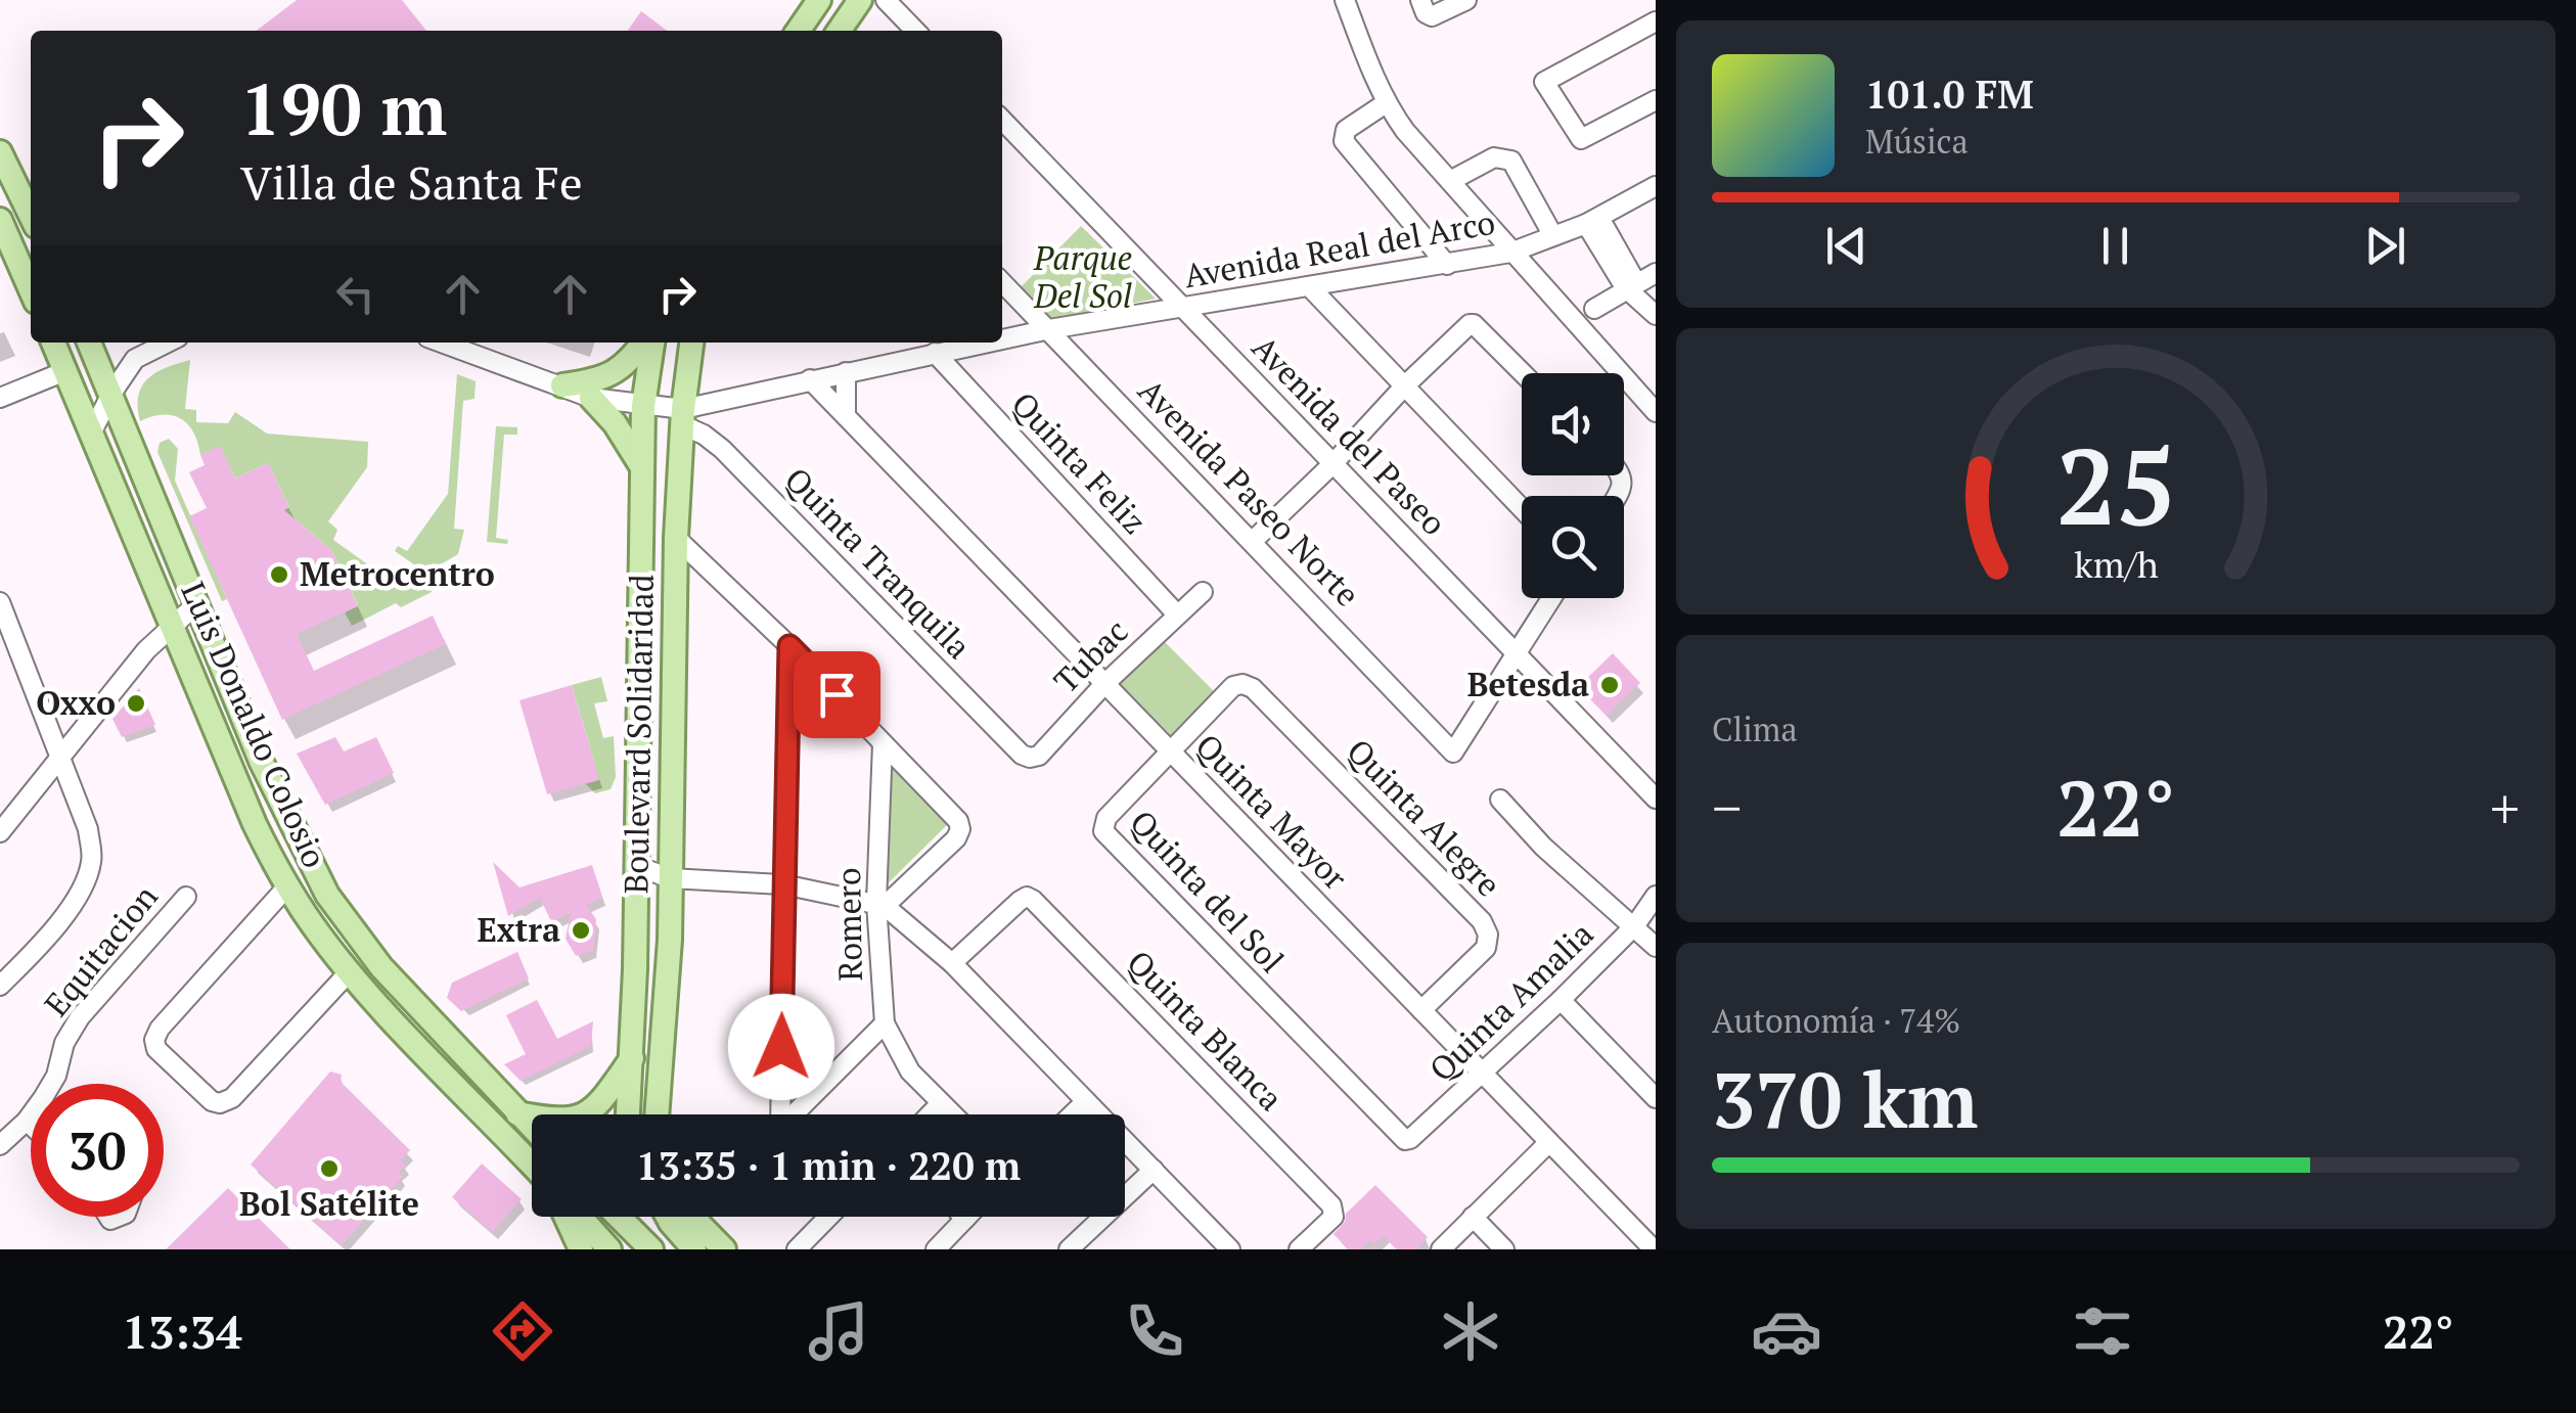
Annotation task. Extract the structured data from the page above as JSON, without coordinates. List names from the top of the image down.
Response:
{
  "streets": {
    "main road": ["Luis Donaldo Colosio", "Boulevard Solidaridad"],
    "street": [
      "Avenida Real del Arco",
      "Avenida del Paseo",
      "Quinta Feliz",
      "Avenida Paseo Norte",
      "Quinta Tranquila",
      "Tubac",
      "Quinta Mayor",
      "Quinta Alegre",
      "Quinta del Sol",
      "Romero",
      "Equitacion",
      "Quinta Amalia",
      "Quinta Blanca"
    ]
  },
  "crossings": [
    ["Avenida Real del Arco", "Avenida del Paseo"],
    ["Avenida Real del Arco", "Quinta Feliz"],
    ["Avenida Real del Arco", "Avenida Paseo Norte"],
    ["Avenida Real del Arco", "Quinta Tranquila"],
    ["Avenida Real del Arco", "Boulevard Solidaridad"],
    ["Avenida Real del Arco", "Quinta Mayor"],
    ["Avenida del Paseo", "Avenida Paseo Norte"],
    ["Quinta Feliz", "Tubac"],
    ["Quinta Tranquila", "Tubac"],
    ["Quinta Tranquila", "Boulevard Solidaridad"],
    ["Tubac", "Quinta Mayor"],
    ["Quinta Mayor", "Quinta Alegre"],
    ["Quinta Mayor", "Quinta del Sol"],
    ["Quinta Mayor", "Quinta Amalia"],
    ["Quinta Alegre", "Quinta del Sol"],
    ["Quinta del Sol", "Quinta Amalia"]
  ],
  "parks": ["Parque Del Sol"],
  "places": [
    "Metrocentro",
    "Betesda",
    "Oxxo",
    "Extra",
    "Bol Satélite"
  ],
  "page": {
    "turn": ["190 m", "Villa de Santa Fe"],
    "song": ["101.0 FM", "Música"],
    "tile": [
      "Clima",
      ["Autonomía · 74%", "370 km"]
    ],
    "heat": ["−", "22°", "+"],
    "limit": "30",
    "trip": "13:35 · 1 min · 220 m",
    "tabs": ["13:34", "22°"],
    "gauge": ["25", "km/h"]
  }
}
